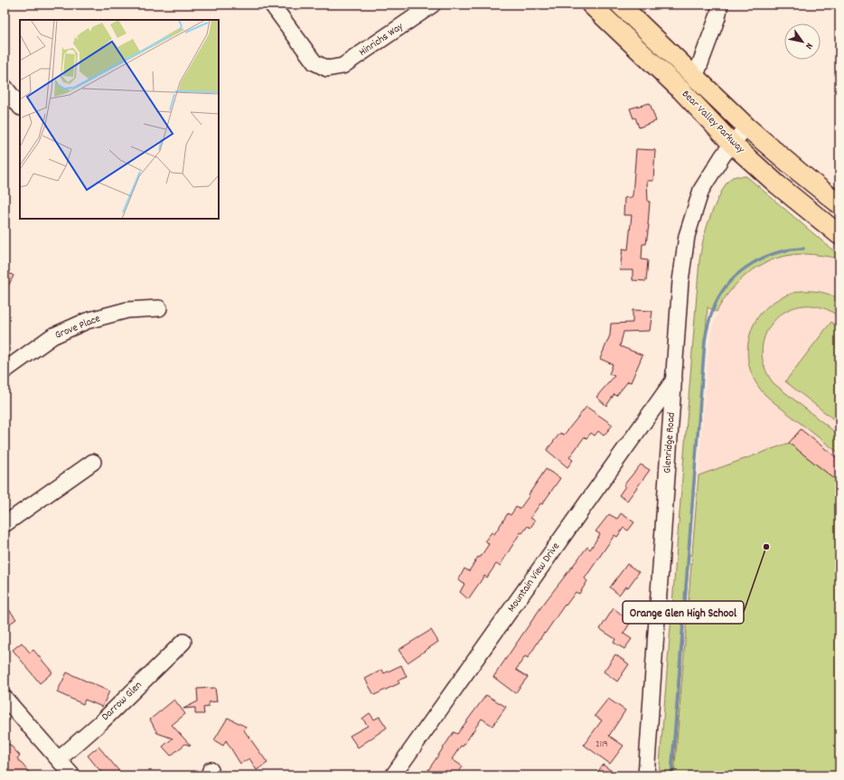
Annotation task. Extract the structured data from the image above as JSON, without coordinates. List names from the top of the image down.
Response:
{
  "streets": {
    "main road": ["Bear Valley Parkway"],
    "street": [
      "Hinrichs Way",
      "Grove Place",
      "Glenridge Road",
      "Mountain View Drive",
      "Darrow Glen"
    ]
  },
  "crossings": [
    ["Bear Valley Parkway", "Glenridge Road"],
    ["Glenridge Road", "Mountain View Drive"]
  ],
  "places": ["Orange Glen High School"],
  "house_numbers": ["2119"],
  "north": "bottom right"
}
